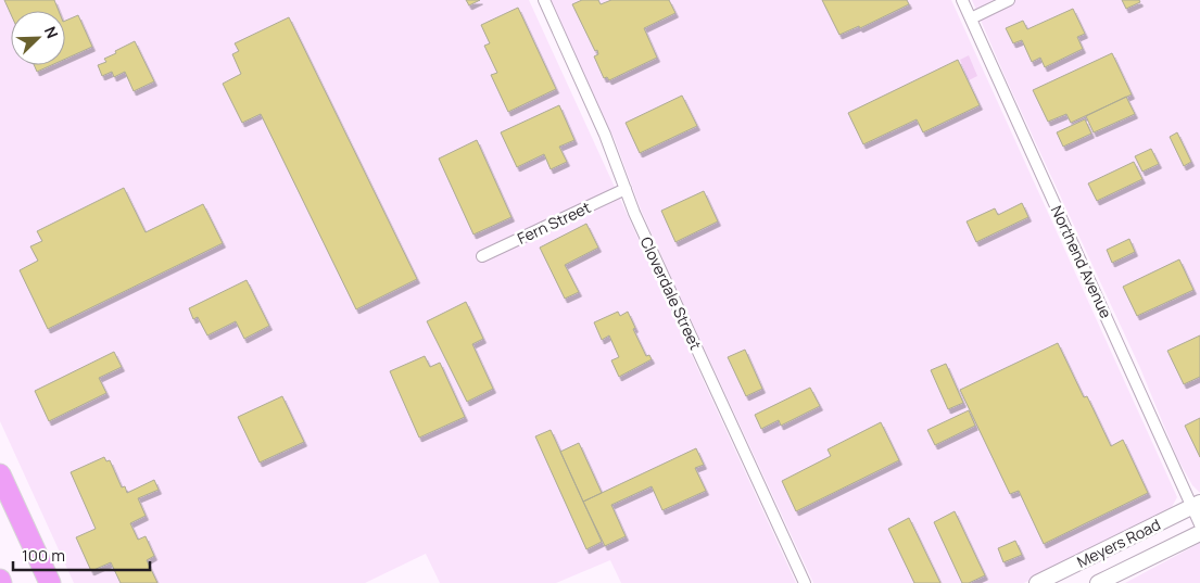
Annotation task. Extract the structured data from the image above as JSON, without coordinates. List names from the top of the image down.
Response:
{
  "streets": {
    "street": [
      "Fern Street",
      "Northend Avenue",
      "Cloverdale Street",
      "Meyers Road"
    ]
  },
  "crossings": [
    ["Fern Street", "Cloverdale Street"],
    ["Northend Avenue", "Meyers Road"]
  ],
  "scale_bar": "100 m",
  "north": "top right"
}
